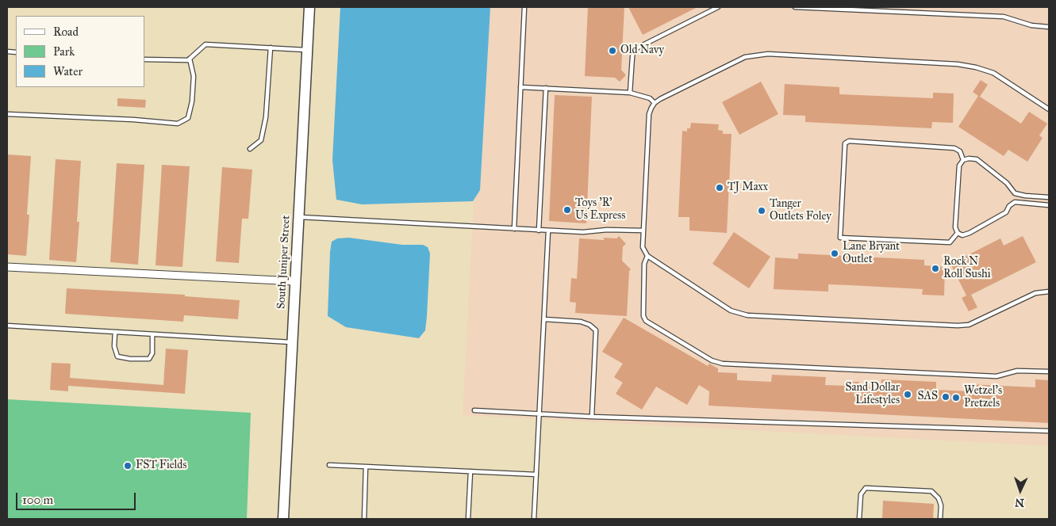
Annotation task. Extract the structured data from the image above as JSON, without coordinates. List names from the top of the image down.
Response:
{
  "streets": {
    "street": ["South Juniper Street"]
  },
  "places": [
    "Old Navy",
    "TJ Maxx",
    "Toys 'R' Us Express",
    "Tanger Outlets Foley",
    "Lane Bryant Outlet",
    "Rock N Roll Sushi",
    "Sand Dollar Lifestyles",
    "SAS",
    "Wetzel's Pretzels",
    "FST Fields"
  ],
  "legend": ["Road", "Park", "Water"],
  "scale_bar": "100 m",
  "north": "bottom"
}
